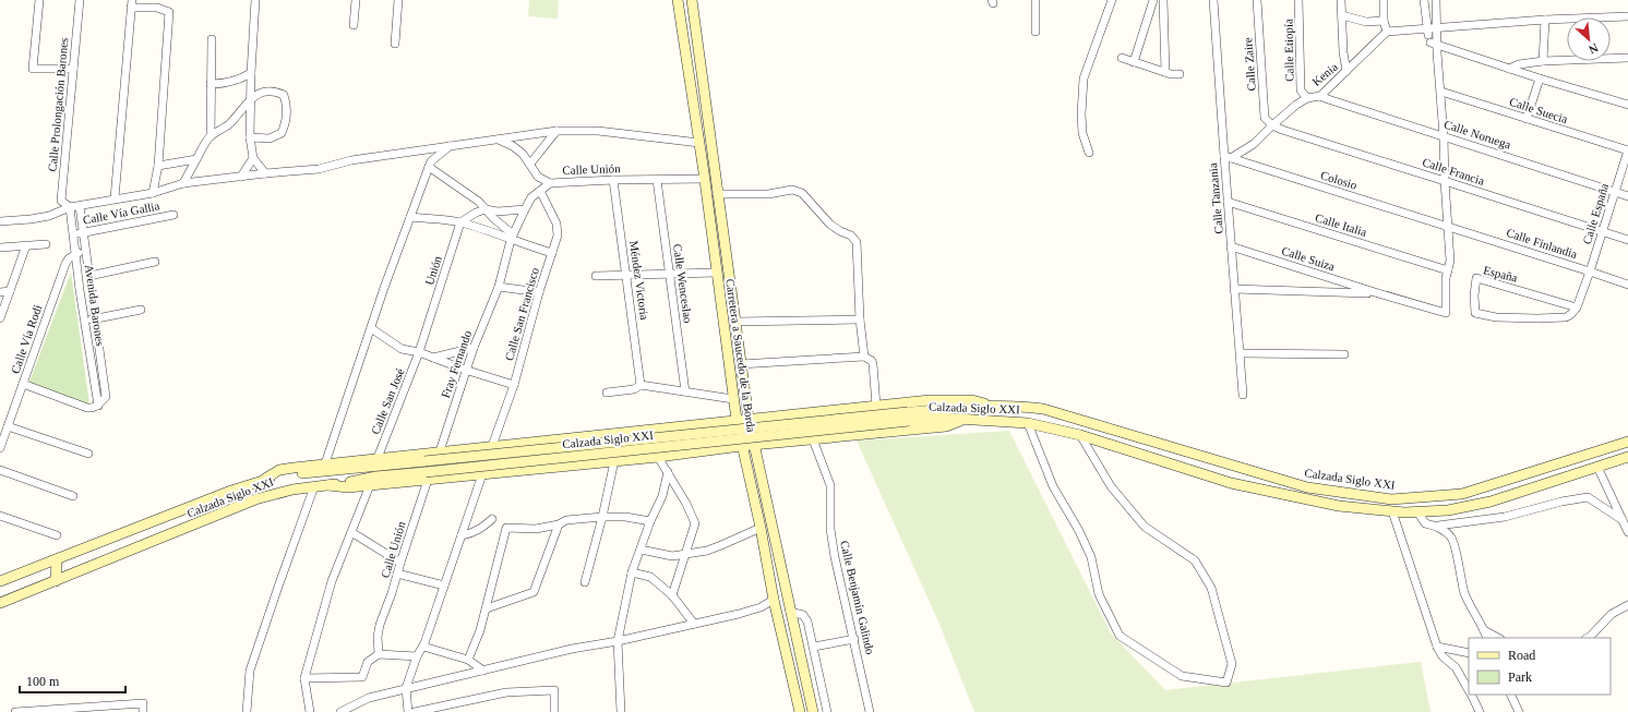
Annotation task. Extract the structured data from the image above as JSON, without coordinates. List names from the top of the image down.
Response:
{
  "streets": {
    "main road": ["Carretera a Saucedo de la Borda", "Calzada Siglo XXI"],
    "street": [
      "Calle Etiopía",
      "Calle Zaire",
      "Kenia",
      "Calle Prolongación Barones",
      "Calle Suecia",
      "Calle Noruega",
      "Calle Unión",
      "Calle Francia",
      "Colosio",
      "Calle Tanzania",
      "Calle Vía Gallia",
      "Calle España",
      "Calle Italia",
      "Calle Finlandia",
      "Calle Suiza",
      "Unión",
      "España",
      "Méndez Victoria",
      "Calle Wenceslao",
      "Avenida Barones",
      "Calle San Francisco",
      "Calle Vía Rodi",
      "Fray Fernando",
      "Calle San José",
      "Calle Benjamín Galindo"
    ]
  },
  "crossings": [
    ["Calle Etiopía", "Kenia"],
    ["Calle Zaire", "Kenia"],
    ["Calle Zaire", "Calle Francia"],
    ["Kenia", "Calle Noruega"],
    ["Kenia", "Calle Francia"],
    ["Kenia", "Colosio"],
    ["Kenia", "Calle Tanzania"],
    ["Calle Prolongación Barones", "Avenida Barones"],
    ["Calle Suecia", "Calle España"],
    ["Calle Noruega", "Calle España"],
    ["Calle Unión", "Méndez Victoria"],
    ["Calle Unión", "Calle Wenceslao"],
    ["Calle Unión", "Carretera a Saucedo de la Borda"],
    ["Calle Unión", "Fray Fernando"],
    ["Calle Unión", "Calzada Siglo XXI"],
    ["Calle Francia", "Calle España"],
    ["Colosio", "Calle Tanzania"],
    ["Colosio", "Calle Finlandia"],
    ["Calle Tanzania", "Calle Italia"],
    ["Calle Tanzania", "Calle Suiza"],
    ["Calle Vía Gallia", "Avenida Barones"],
    ["Calle España", "Calle Finlandia"],
    ["Calle España", "España"],
    ["Calle Italia", "Calle Suiza"],
    ["Unión", "Calle San José"],
    ["Avenida Barones", "Calle Vía Rodi"],
    ["Calle San Francisco", "Fray Fernando"],
    ["Calle San Francisco", "Calzada Siglo XXI"],
    ["Carretera a Saucedo de la Borda", "Calzada Siglo XXI"],
    ["Fray Fernando", "Calzada Siglo XXI"],
    ["Calle San José", "Calzada Siglo XXI"]
  ],
  "legend": ["Road", "Park"],
  "scale_bar": "100 m",
  "north": "bottom right"
}
